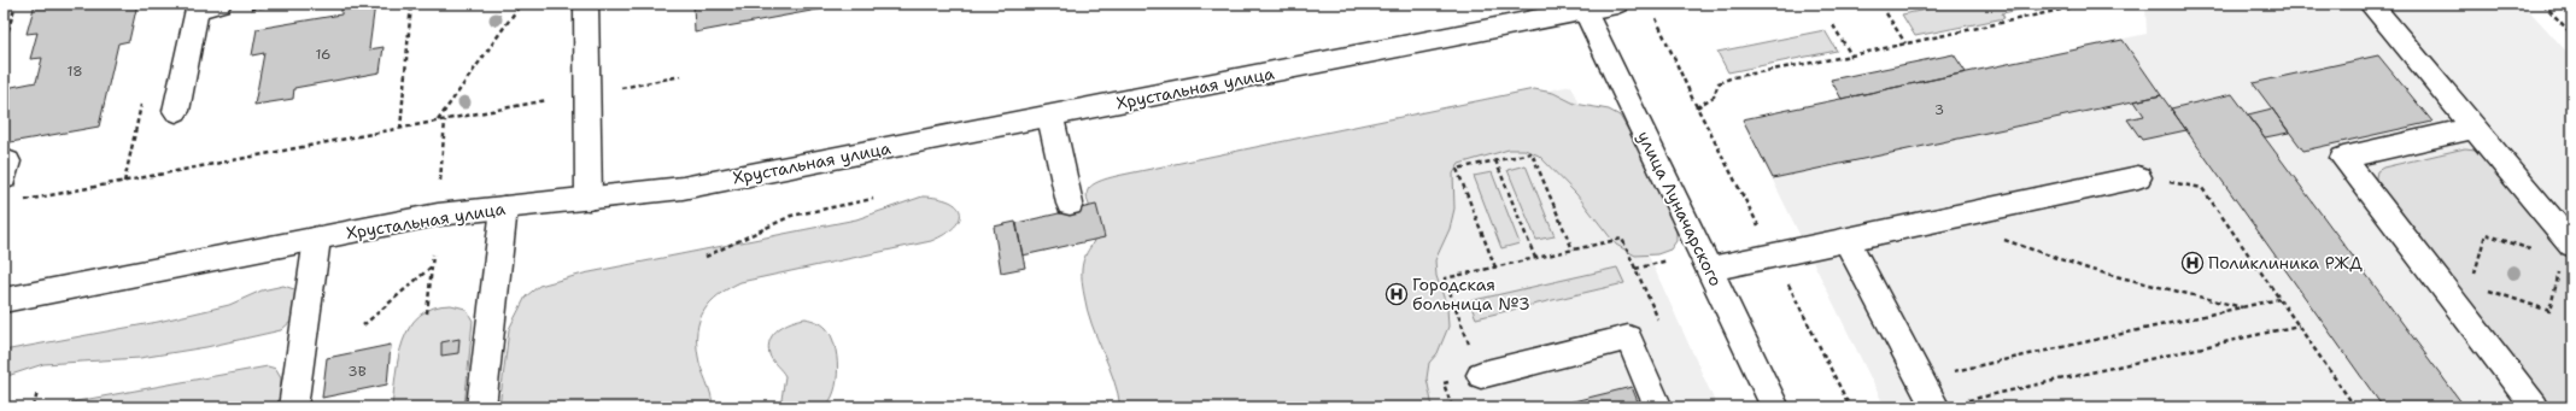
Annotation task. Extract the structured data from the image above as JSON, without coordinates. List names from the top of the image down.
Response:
{
  "streets": {
    "main road": ["Хрустальная улица", "улица Луначарского"]
  },
  "crossings": [
    ["Хрустальная улица", "улица Луначарского"]
  ],
  "places": {
    "hospital": ["Поликлиника РЖД", "Городская больница №3"]
  },
  "house_numbers": [
    "16",
    "18",
    "3",
    "3В"
  ]
}
